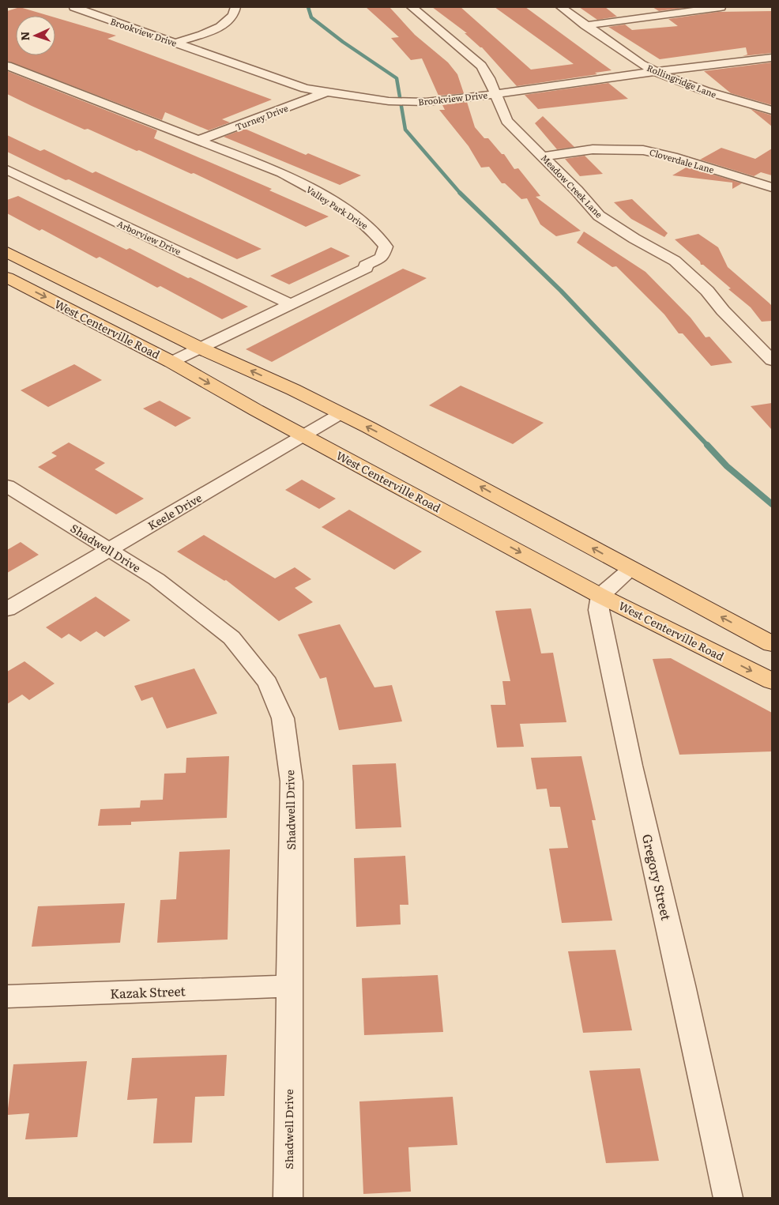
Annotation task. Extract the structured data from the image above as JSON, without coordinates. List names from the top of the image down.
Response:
{
  "streets": {
    "main road": ["West Centerville Road"],
    "street": [
      "Brookview Drive",
      "Rollingridge Lane",
      "Turney Drive",
      "Cloverdale Lane",
      "Meadow Creek Lane",
      "Valley Park Drive",
      "Arborview Drive",
      "Keele Drive",
      "Shadwell Drive",
      "Gregory Street",
      "Kazak Street"
    ]
  },
  "crossings": [
    ["Brookview Drive", "Rollingridge Lane"],
    ["Brookview Drive", "Turney Drive"],
    ["Brookview Drive", "Meadow Creek Lane"],
    ["Turney Drive", "Valley Park Drive"],
    ["Cloverdale Lane", "Meadow Creek Lane"],
    ["Valley Park Drive", "Arborview Drive"],
    ["Valley Park Drive", "West Centerville Road"],
    ["West Centerville Road", "Keele Drive"],
    ["West Centerville Road", "Gregory Street"],
    ["Keele Drive", "Shadwell Drive"],
    ["Shadwell Drive", "Kazak Street"]
  ],
  "north": "left"
}
